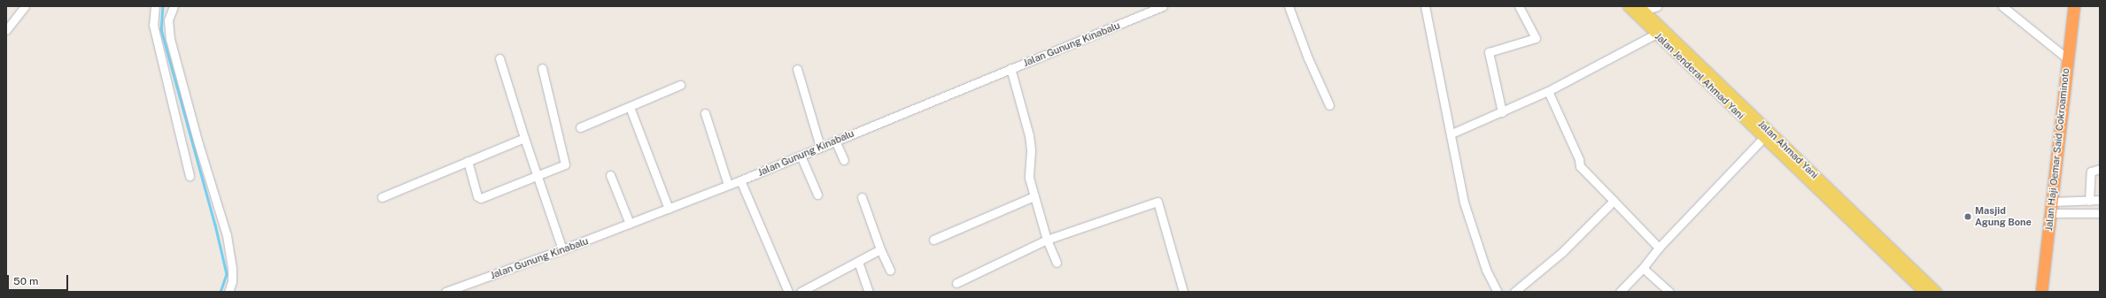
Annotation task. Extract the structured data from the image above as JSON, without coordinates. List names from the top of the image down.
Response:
{
  "streets": {
    "highway": ["Jalan Haji Oemar Said Cokroaminoto"],
    "main road": ["Jalan Jenderal Ahmad Yani", "Jalan Ahmad Yani"],
    "street": ["Jalan Gunung Kinabalu"]
  },
  "crossings": [
    ["Jalan Jenderal Ahmad Yani", "Jalan Ahmad Yani"]
  ],
  "places": ["Masjid Agung Bone"],
  "scale_bar": "50 m"
}
